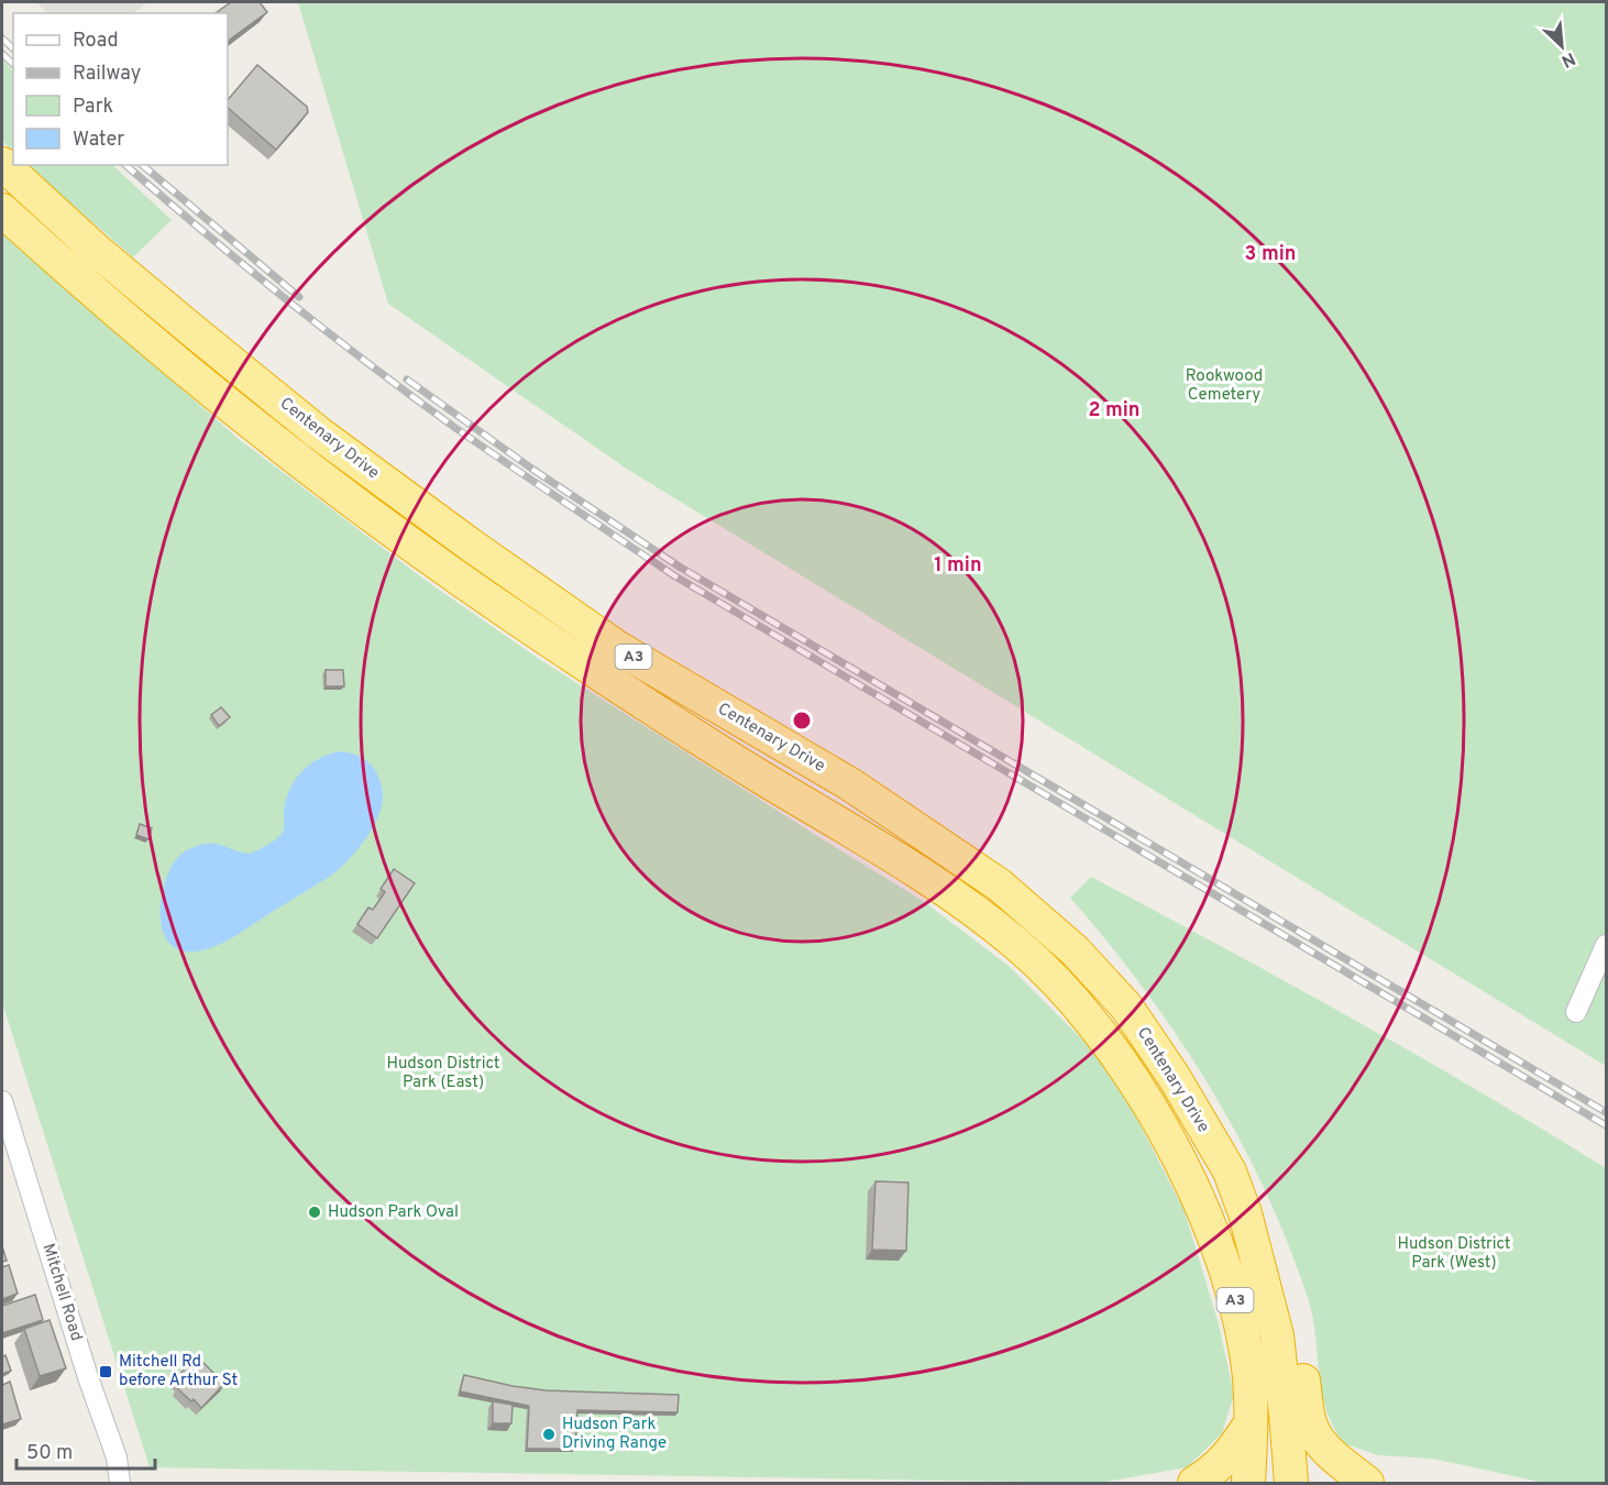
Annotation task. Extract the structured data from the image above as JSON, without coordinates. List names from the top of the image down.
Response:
{
  "streets": {
    "highway": ["Centenary Drive", "A3"],
    "street": ["Mitchell Road"]
  },
  "parks": ["Rookwood Cemetery", "Hudson District Park (East)", "Hudson District Park (West)"],
  "places": {
    "other": ["Hudson Park Oval", "Hudson Park Driving Range"],
    "transit": ["Mitchell Rd before Arthur St"]
  },
  "legend": [
    "Road",
    "Railway",
    "Park",
    "Water"
  ],
  "scale_bar": "50 m",
  "north": "bottom right",
  "rings": ["3 min", "2 min", "1 min"]
}
